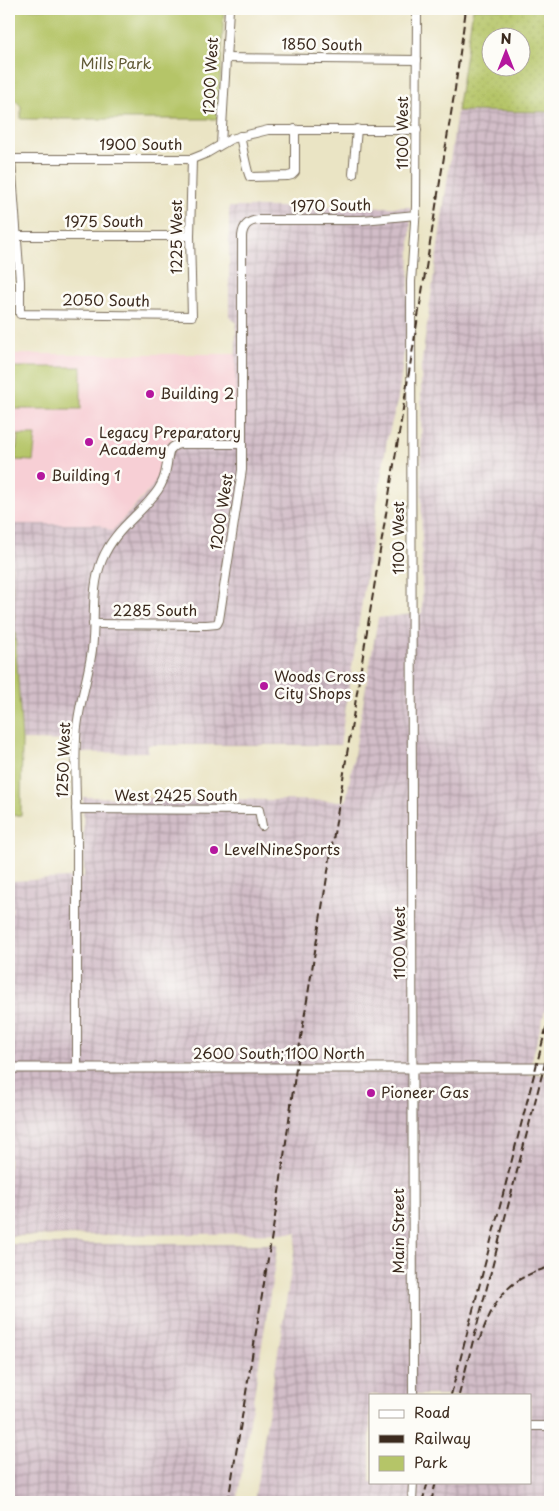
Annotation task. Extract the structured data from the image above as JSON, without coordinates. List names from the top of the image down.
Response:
{
  "streets": {
    "main road": ["2600 South;1100 North"],
    "street": [
      "1850 South",
      "1200 West",
      "1100 West",
      "1900 South",
      "1970 South",
      "1975 South",
      "1225 West",
      "2050 South",
      "2285 South",
      "1250 West",
      "West 2425 South",
      "Main Street"
    ]
  },
  "crossings": [
    ["1850 South", "1200 West"],
    ["1850 South", "1100 West"],
    ["1200 West", "1900 South"],
    ["1200 West", "1970 South"],
    ["1200 West", "2285 South"],
    ["1200 West", "1250 West"],
    ["1100 West", "1900 South"],
    ["1100 West", "1970 South"],
    ["1100 West", "2600 South;1100 North"],
    ["1100 West", "Main Street"],
    ["1900 South", "1225 West"],
    ["1975 South", "1225 West"],
    ["1975 South", "2050 South"],
    ["1225 West", "2050 South"],
    ["2285 South", "1250 West"],
    ["1250 West", "West 2425 South"],
    ["1250 West", "2600 South;1100 North"],
    ["2600 South;1100 North", "Main Street"]
  ],
  "parks": ["Mills Park"],
  "places": [
    "Building 2",
    "Legacy Preparatory Academy",
    "Building 1",
    "Woods Cross City Shops",
    "LevelNineSports",
    "Pioneer Gas"
  ],
  "legend": ["Road", "Railway", "Park"],
  "north": "top"
}
